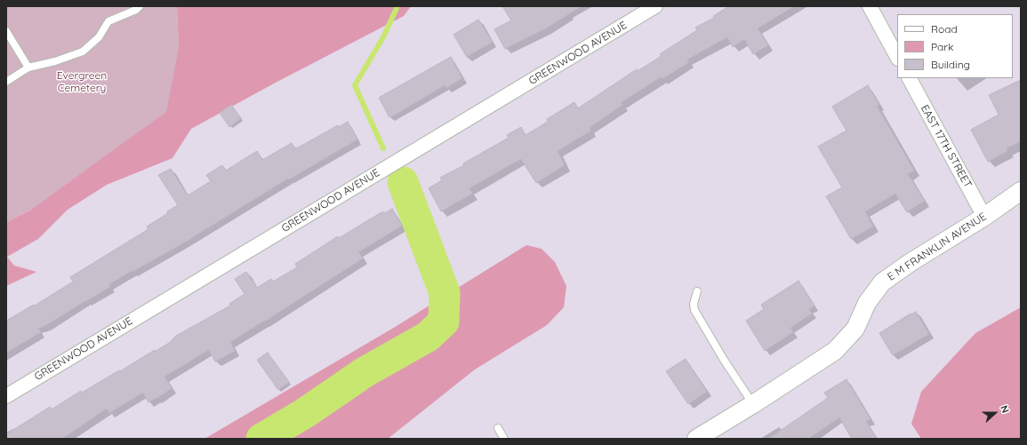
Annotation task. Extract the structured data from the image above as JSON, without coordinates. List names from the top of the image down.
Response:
{
  "streets": {
    "street": ["GREENWOOD AVENUE", "EAST 17TH STREET", "E M FRANKLIN AVENUE"]
  },
  "crossings": [
    ["EAST 17TH STREET", "E M FRANKLIN AVENUE"]
  ],
  "parks": ["Evergreen Cemetery"],
  "legend": ["Road", "Park", "Building"],
  "north": "right"
}
